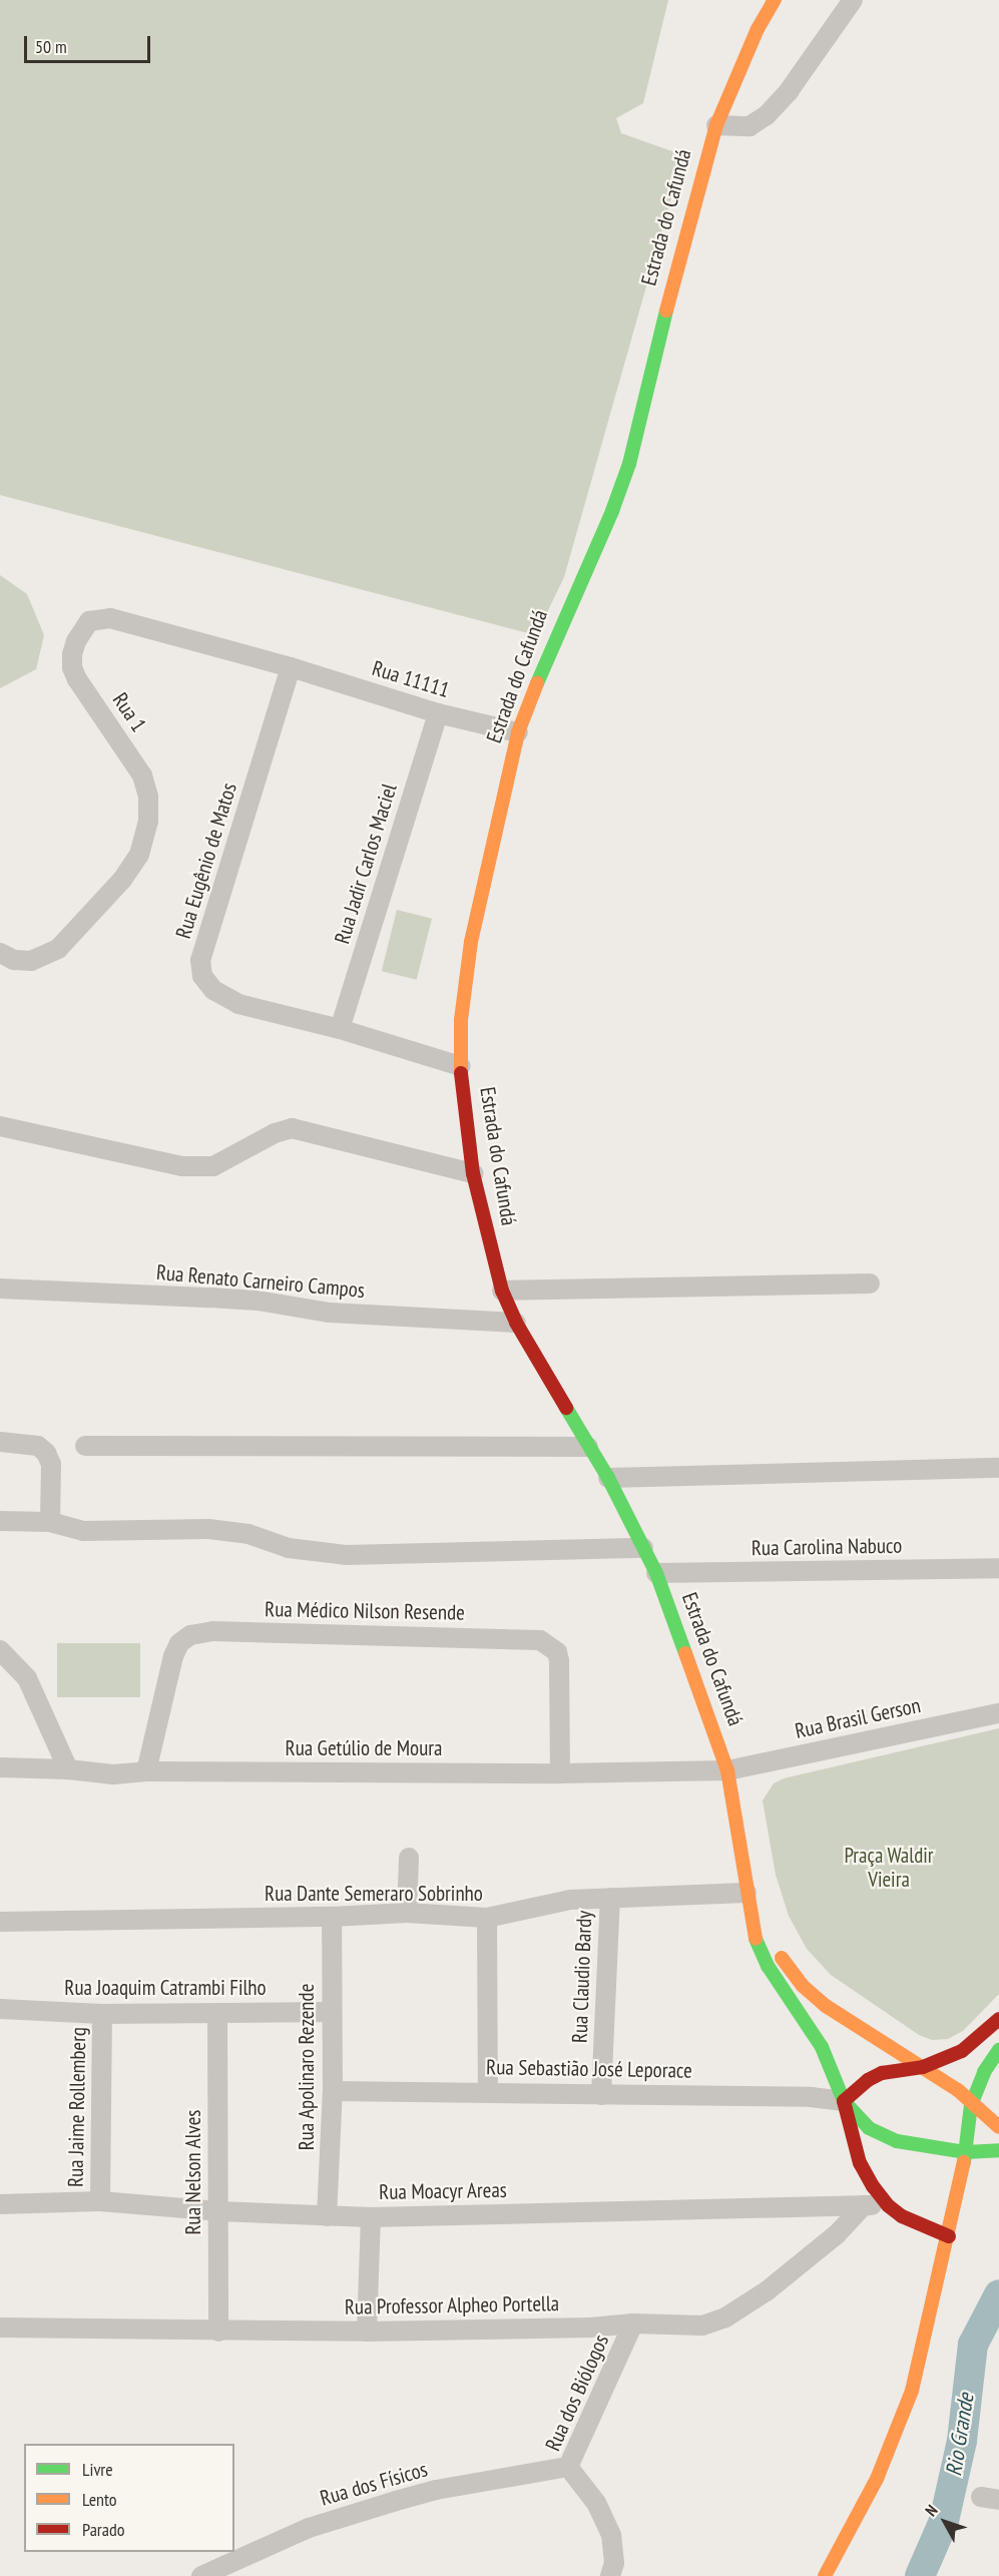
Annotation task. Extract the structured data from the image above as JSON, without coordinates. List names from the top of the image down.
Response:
{
  "streets": {
    "street": [
      "Estrada do Cafundá",
      "Rua 11111",
      "Rua 1",
      "Rua Eugênio de Matos",
      "Rua Jadir Carlos Maciel",
      "Rua Renato Carneiro Campos",
      "Rua Carolina Nabuco",
      "Rua Médico Nilson Resende",
      "Rua Brasil Gerson",
      "Rua Getúlio de Moura",
      "Rua Dante Semeraro Sobrinho",
      "Rua Claudio Bardy",
      "Rua Joaquim Catrambi Filho",
      "Rua Apolinaro Rezende",
      "Rua Sebastião José Leporace",
      "Rua Jaime Rollemberg",
      "Rua Nelson Alves",
      "Rua Moacyr Areas",
      "Rua Professor Alpheo Portella",
      "Rua dos Biólogos",
      "Rua dos Físicos"
    ]
  },
  "crossings": [
    ["Estrada do Cafundá", "Rua 11111"],
    ["Estrada do Cafundá", "Rua Eugênio de Matos"],
    ["Estrada do Cafundá", "Rua Renato Carneiro Campos"],
    ["Estrada do Cafundá", "Rua Carolina Nabuco"],
    ["Estrada do Cafundá", "Rua Brasil Gerson"],
    ["Estrada do Cafundá", "Rua Getúlio de Moura"],
    ["Estrada do Cafundá", "Rua Dante Semeraro Sobrinho"],
    ["Estrada do Cafundá", "Rua Sebastião José Leporace"],
    ["Rua 11111", "Rua 1"],
    ["Rua 11111", "Rua Eugênio de Matos"],
    ["Rua 11111", "Rua Jadir Carlos Maciel"],
    ["Rua 1", "Rua Eugênio de Matos"],
    ["Rua Eugênio de Matos", "Rua Jadir Carlos Maciel"],
    ["Rua Médico Nilson Resende", "Rua Getúlio de Moura"],
    ["Rua Brasil Gerson", "Rua Getúlio de Moura"],
    ["Rua Dante Semeraro Sobrinho", "Rua Claudio Bardy"],
    ["Rua Dante Semeraro Sobrinho", "Rua Apolinaro Rezende"],
    ["Rua Claudio Bardy", "Rua Sebastião José Leporace"],
    ["Rua Joaquim Catrambi Filho", "Rua Apolinaro Rezende"],
    ["Rua Joaquim Catrambi Filho", "Rua Jaime Rollemberg"],
    ["Rua Joaquim Catrambi Filho", "Rua Nelson Alves"],
    ["Rua Apolinaro Rezende", "Rua Sebastião José Leporace"],
    ["Rua Apolinaro Rezende", "Rua Moacyr Areas"],
    ["Rua Jaime Rollemberg", "Rua Moacyr Areas"],
    ["Rua Nelson Alves", "Rua Moacyr Areas"],
    ["Rua Nelson Alves", "Rua Professor Alpheo Portella"],
    ["Rua Moacyr Areas", "Rua Professor Alpheo Portella"],
    ["Rua Professor Alpheo Portella", "Rua dos Biólogos"],
    ["Rua dos Biólogos", "Rua dos Físicos"]
  ],
  "water": ["Rio Grande"],
  "parks": ["Praça Waldir Vieira"],
  "legend": ["Livre", "Lento", "Parado"],
  "scale_bar": "50 m",
  "north": "top left"
}
